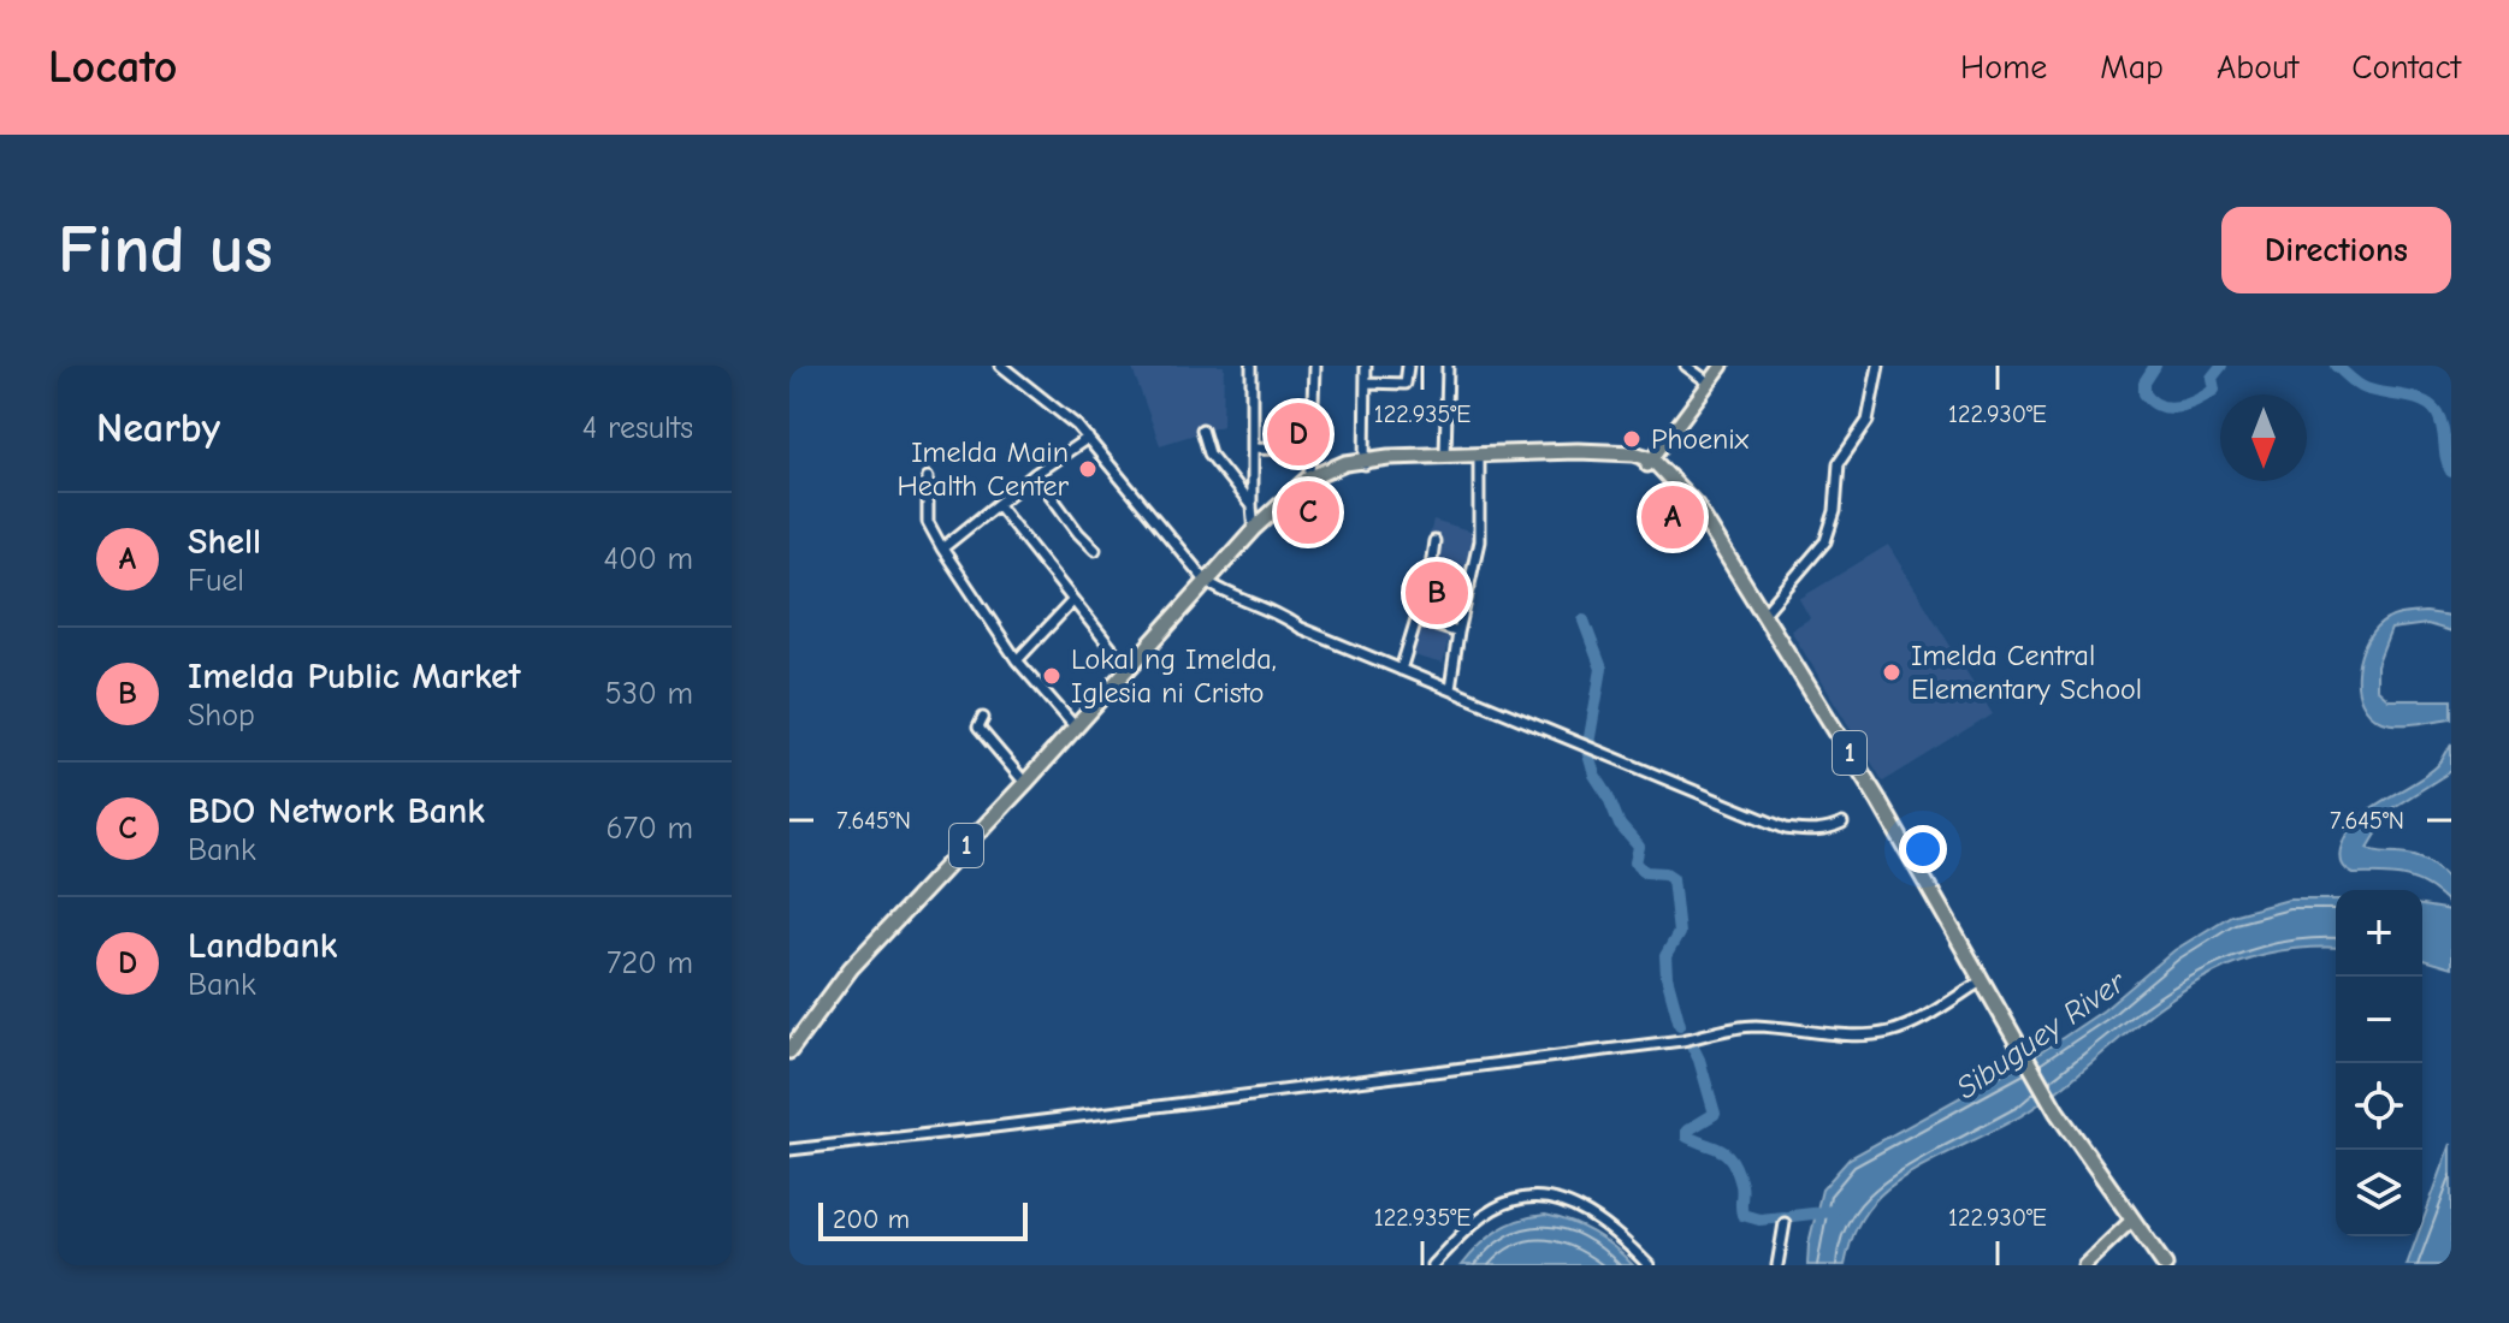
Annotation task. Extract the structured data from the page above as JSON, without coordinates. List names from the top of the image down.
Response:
{
  "streets": {
    "highway": ["1"]
  },
  "water": ["Sibuguey River"],
  "places": [
    "Phoenix",
    "Imelda Main Health Center",
    "Imelda Central Elementary School",
    "Lokal ng Imelda, Iglesia ni Cristo"
  ],
  "scale_bar": "200 m",
  "north": "bottom",
  "page": {
    "header": "Locato",
    "nav": [
      "Home",
      "Map",
      "About",
      "Contact"
    ],
    "buttons": "Directions",
    "title": "Find us",
    "heading": ["Nearby", "4 results"],
    "pins": [
      "D",
      "C",
      "A",
      "B"
    ],
    "list": [
      {
        "mark": "A",
        "name": "Shell",
        "note": "Fuel",
        "value": "400 m"
      },
      {
        "mark": "B",
        "name": "Imelda Public Market",
        "note": "Shop",
        "value": "530 m"
      },
      {
        "mark": "C",
        "name": "BDO Network Bank",
        "note": "Bank",
        "value": "670 m"
      },
      {
        "mark": "D",
        "name": "Landbank",
        "note": "Bank",
        "value": "720 m"
      }
    ],
    "map_buttons": ["+", "−"],
    "scale": "200 m"
  },
  "coordinates": ["122.935°E", "122.930°E", "7.645°N"]
}
